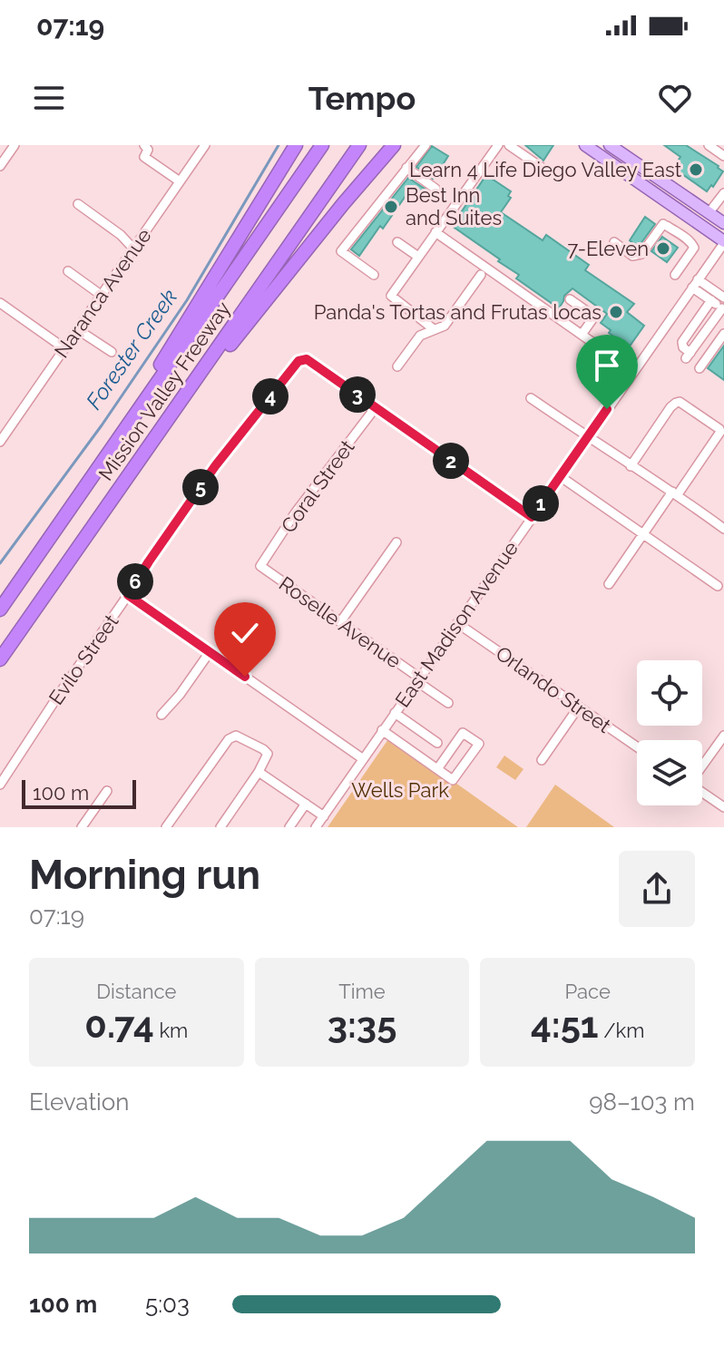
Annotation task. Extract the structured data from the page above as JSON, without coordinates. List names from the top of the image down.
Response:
{
  "streets": {
    "highway": ["Mission Valley Freeway"],
    "street": [
      "Naranca Avenue",
      "Coral Street",
      "Roselle Avenue",
      "East Madison Avenue",
      "Evilo Street",
      "Orlando Street"
    ]
  },
  "crossings": [
    ["Coral Street", "Roselle Avenue"],
    ["Coral Street", "Evilo Street"],
    ["Roselle Avenue", "East Madison Avenue"],
    ["East Madison Avenue", "Orlando Street"]
  ],
  "water": ["Forester Creek"],
  "parks": ["Wells Park"],
  "places": [
    "Learn 4 Life Diego Valley East",
    "Best Inn and Suites",
    "7-Eleven",
    "Panda's Tortas and Frutas locas"
  ],
  "scale_bar": "100 m",
  "page": {
    "status": "07:19",
    "header": "Tempo",
    "pins": [
      "3",
      "4",
      "2",
      "5",
      "1",
      "6"
    ],
    "scale": "100 m",
    "heading": ["Morning run", "07:19"],
    "stats": [
      ["Distance", "0.74 km"],
      ["Time", "3:35"],
      ["Pace", "4:51 /km"]
    ],
    "chart": ["Elevation", "98–103 m"],
    "list": [
      {
        "name": "100 m",
        "note": "5:03"
      }
    ]
  }
}
